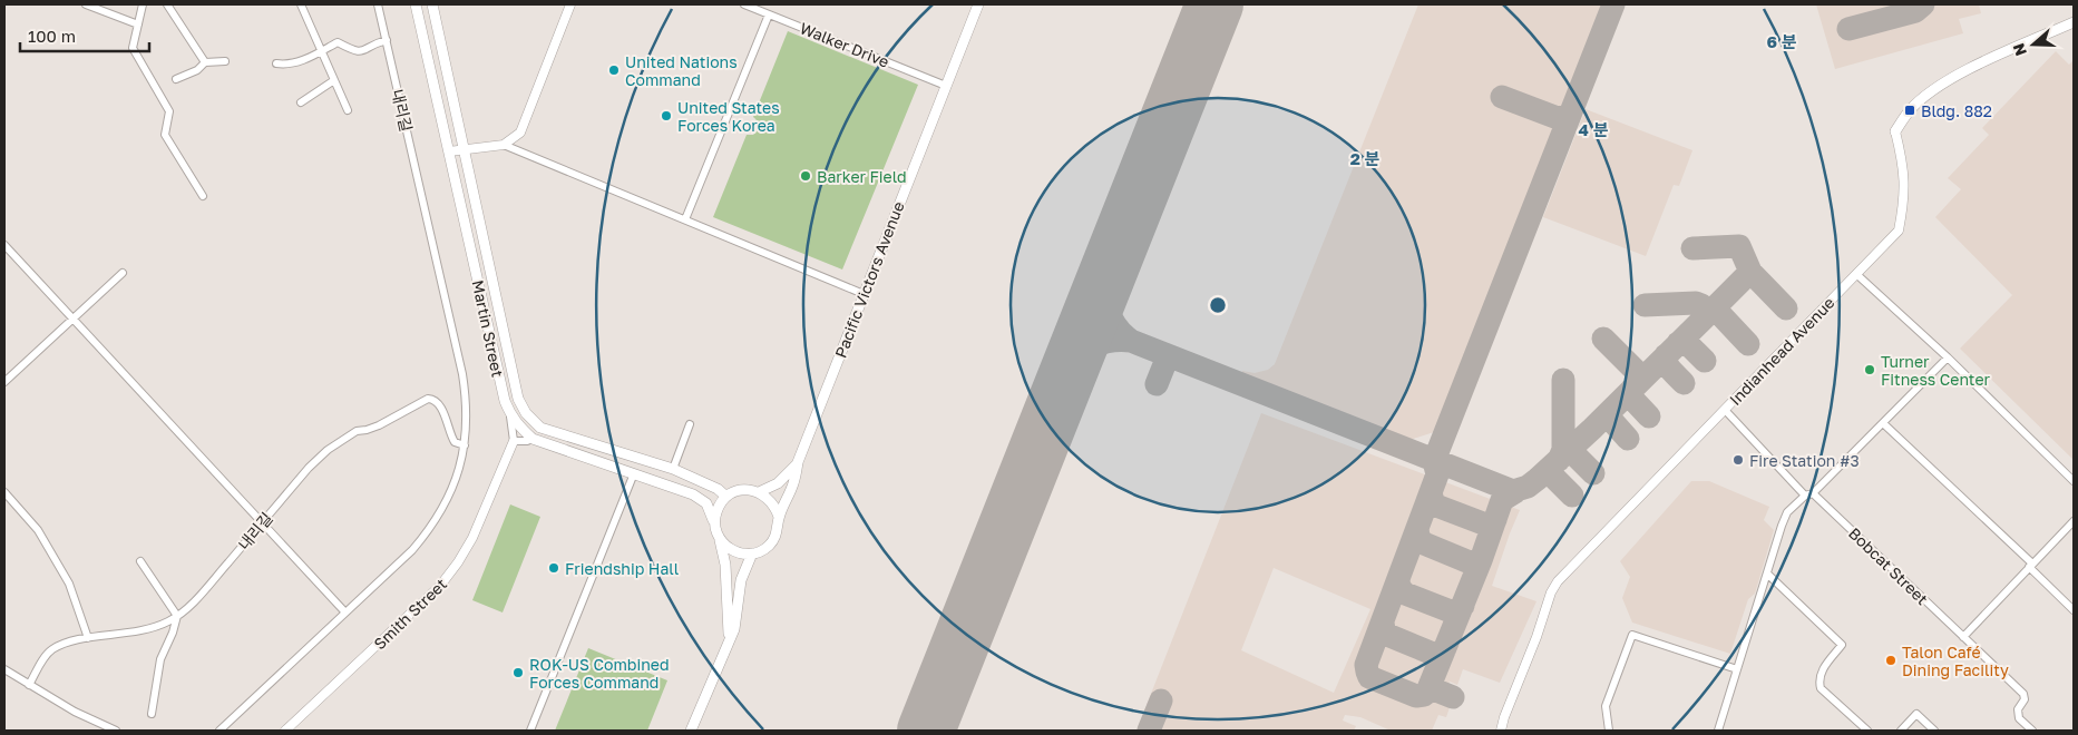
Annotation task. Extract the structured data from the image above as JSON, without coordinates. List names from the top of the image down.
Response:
{
  "streets": {
    "main road": ["Pacific Victors Avenue", "Martin Street", "Indianhead Avenue"],
    "street": [
      "Walker Drive",
      "내리길",
      "Bobcat Street",
      "Smith Street"
    ]
  },
  "crossings": [
    ["Walker Drive", "Pacific Victors Avenue"],
    ["Pacific Victors Avenue", "Martin Street"]
  ],
  "places": {
    "other": [
      "United Nations Command",
      "United States Forces Korea",
      "Barker Field",
      "Turner Fitness Center",
      "Fire Station #3",
      "Friendship Hall",
      "Talon Café Dining Facility",
      "ROK-US Combined Forces Command"
    ],
    "transit": ["Bldg. 882"]
  },
  "scale_bar": "100 m",
  "north": "left",
  "rings": ["6 분", "4 분", "2 분"]
}
